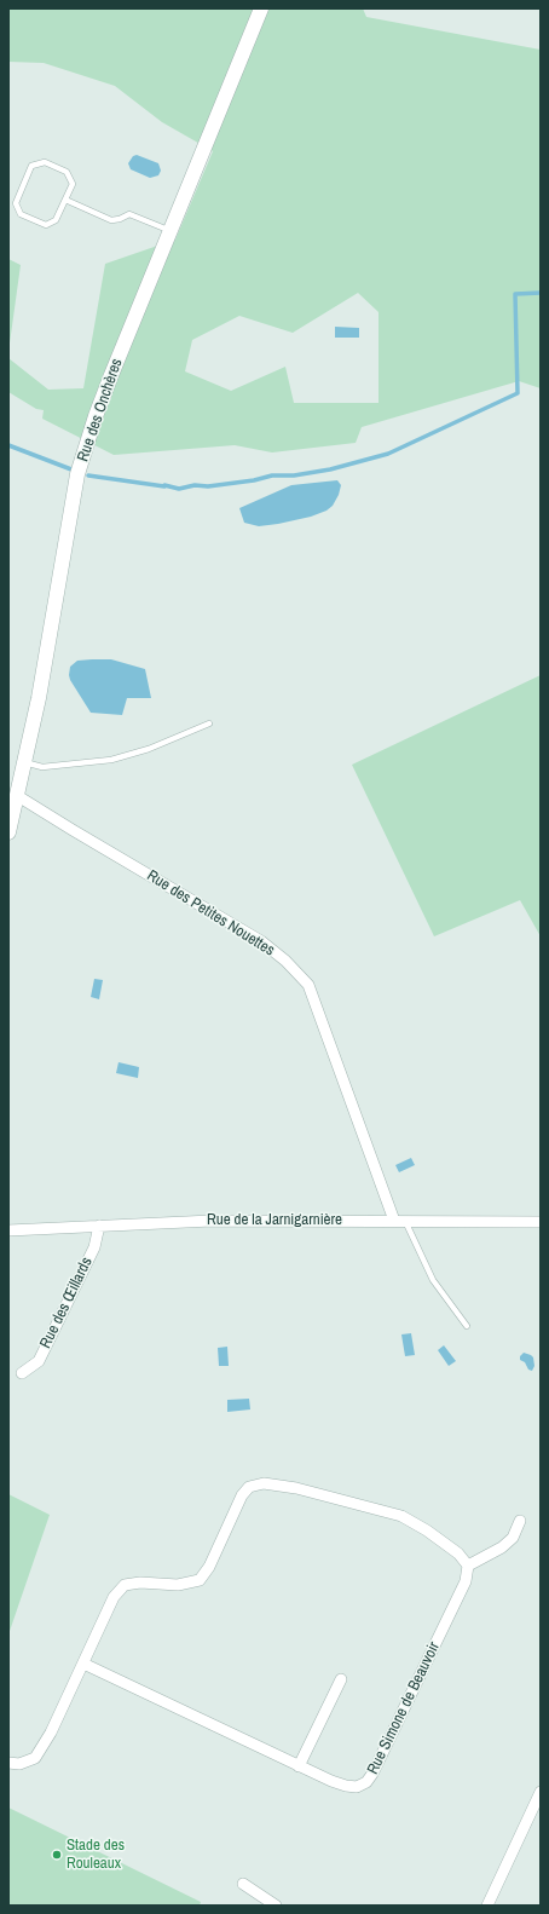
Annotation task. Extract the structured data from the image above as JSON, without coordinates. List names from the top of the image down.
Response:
{
  "streets": {
    "street": [
      "Rue des Onchères",
      "Rue des Petites Nouettes",
      "Rue de la Jarnigarnière",
      "Rue des Œillards",
      "Rue Simone de Beauvoir"
    ]
  },
  "crossings": [
    ["Rue des Onchères", "Rue des Petites Nouettes"],
    ["Rue des Petites Nouettes", "Rue de la Jarnigarnière"],
    ["Rue de la Jarnigarnière", "Rue des Œillards"]
  ],
  "places": ["Stade des Rouleaux"]
}
